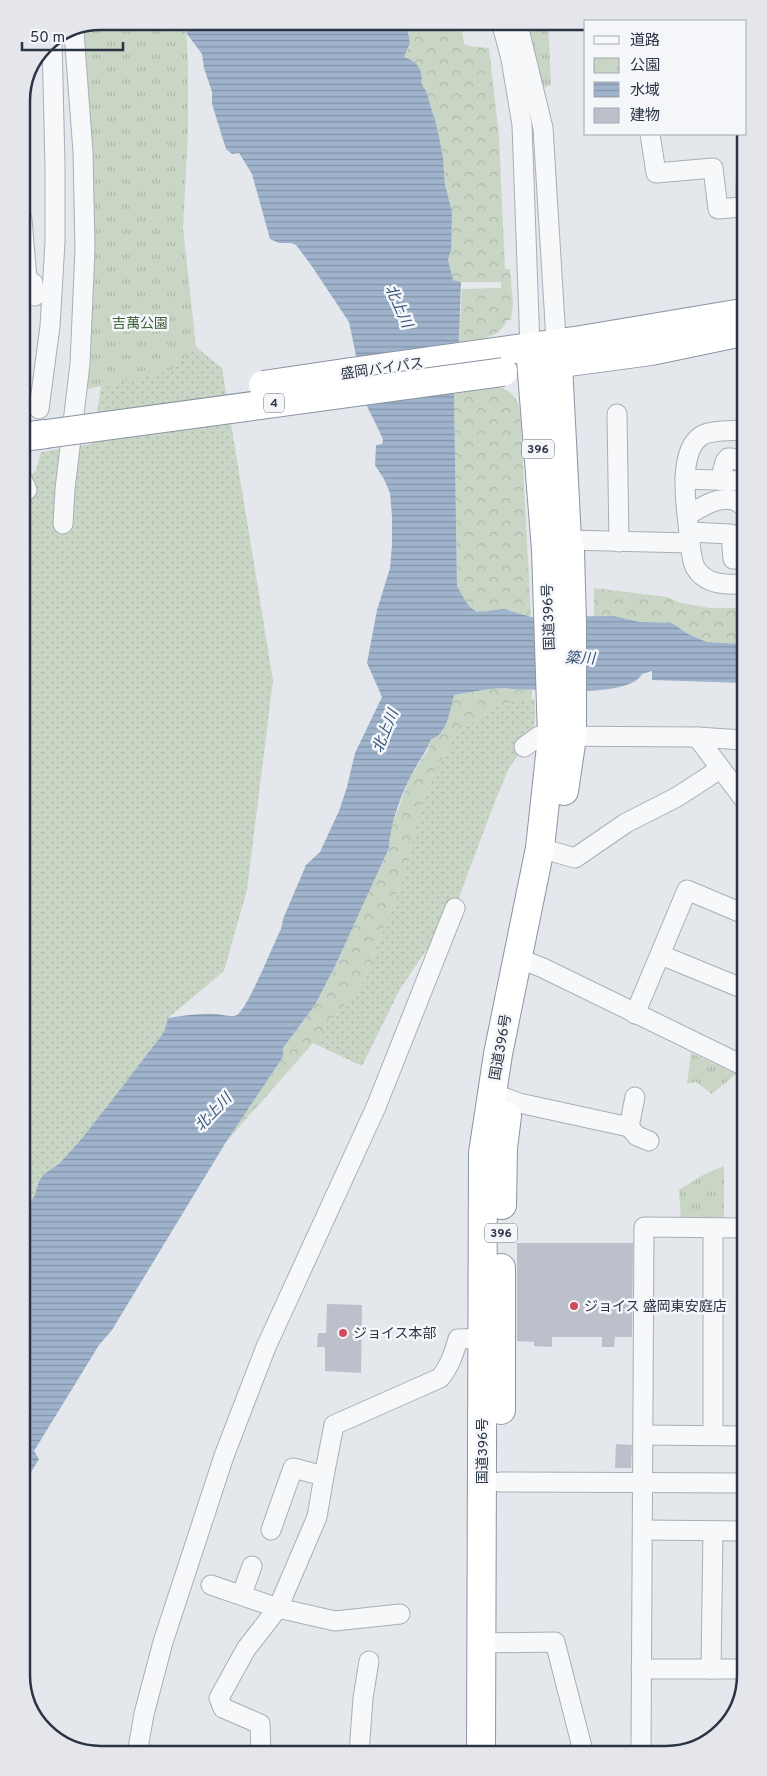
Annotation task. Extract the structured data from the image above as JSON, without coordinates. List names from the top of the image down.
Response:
{
  "streets": {
    "highway": [
      "盛岡バイパス",
      "4",
      "396",
      "国道396号"
    ]
  },
  "crossings": [
    ["盛岡バイパス", "国道396号"]
  ],
  "water": ["北上川", "簗川"],
  "parks": ["吉萬公園"],
  "places": ["ジョイス 盛岡東安庭店", "ジョイス本部"],
  "legend": [
    "道路",
    "公園",
    "水域",
    "建物"
  ],
  "scale_bar": "50 m"
}
